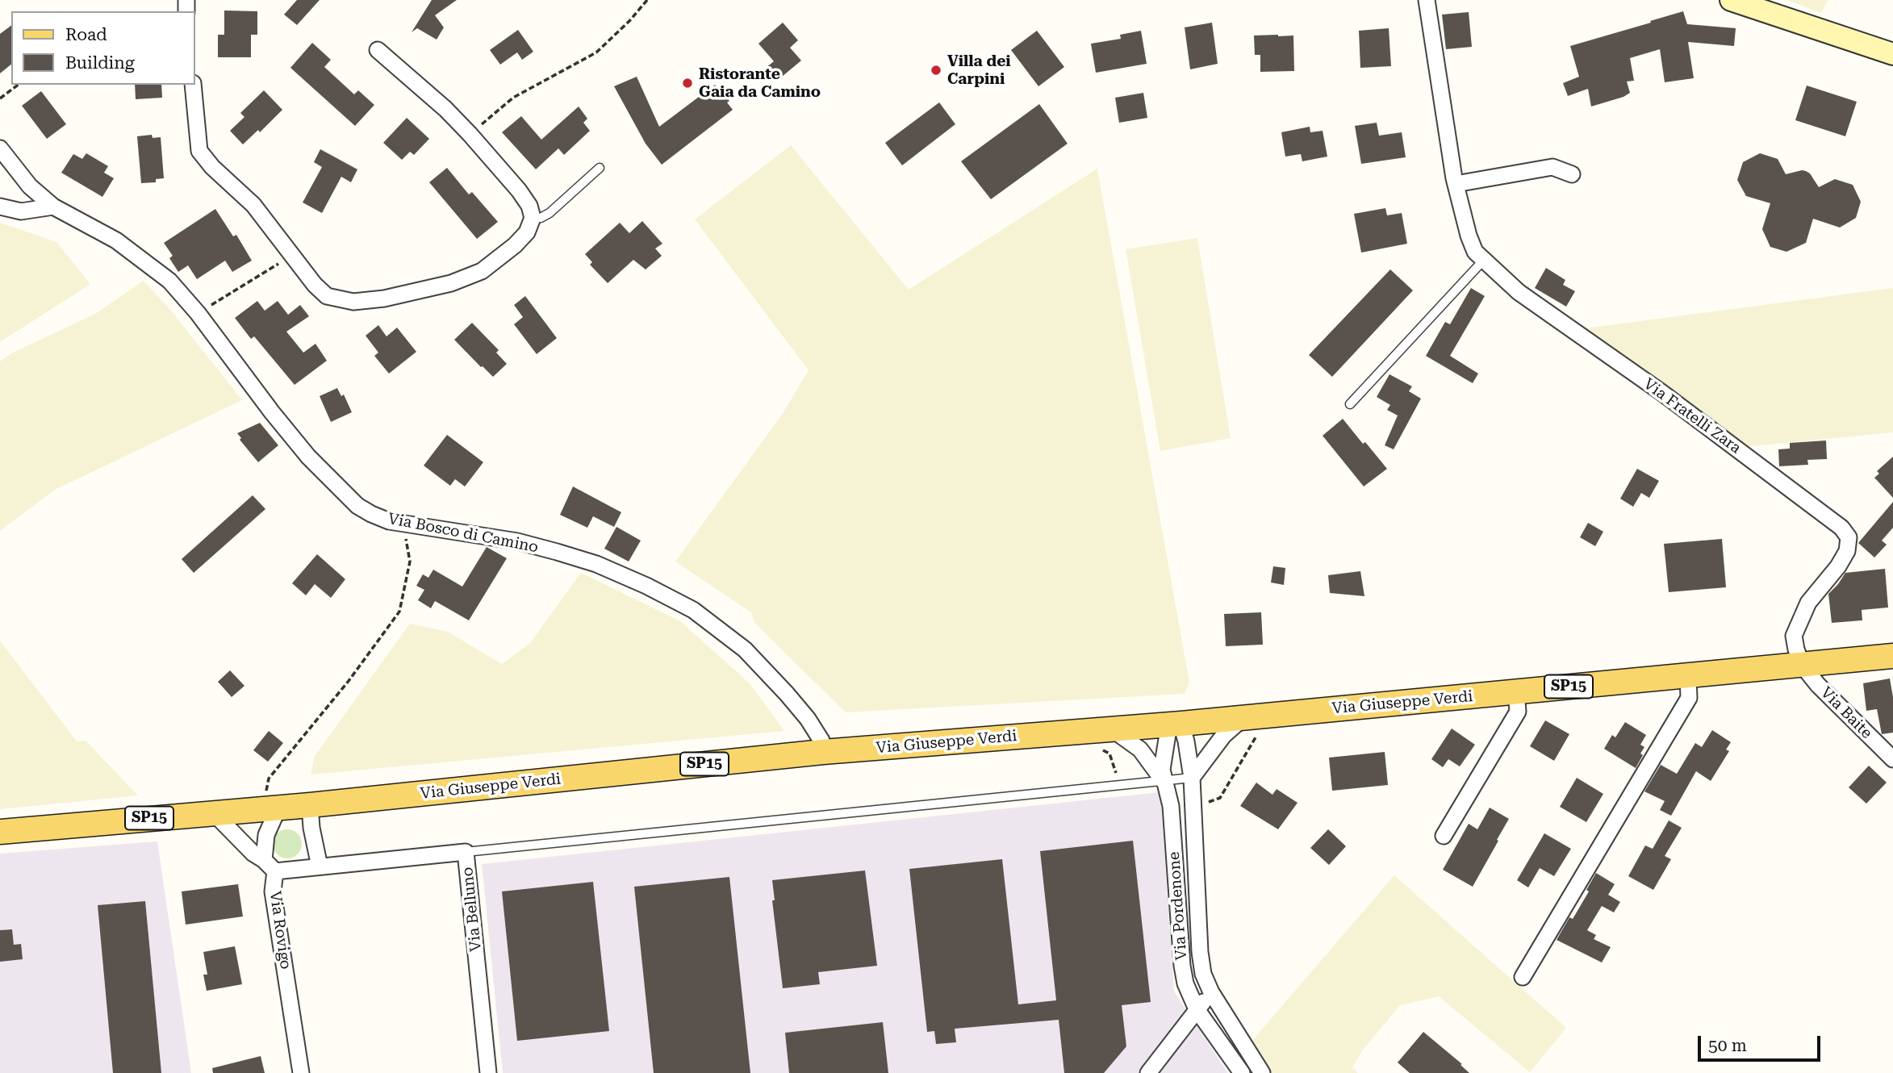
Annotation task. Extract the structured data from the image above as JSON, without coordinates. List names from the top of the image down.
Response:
{
  "streets": {
    "main road": ["SP15", "Via Giuseppe Verdi"],
    "street": [
      "Via Fratelli Zara",
      "Via Bosco di Camino",
      "Via Baite",
      "Via Pordenone",
      "Via Belluno",
      "Via Rovigo"
    ]
  },
  "crossings": [
    ["Via Fratelli Zara", "Via Giuseppe Verdi"],
    ["Via Fratelli Zara", "Via Baite"],
    ["Via Bosco di Camino", "Via Giuseppe Verdi"],
    ["Via Giuseppe Verdi", "Via Baite"],
    ["Via Giuseppe Verdi", "Via Pordenone"],
    ["Via Giuseppe Verdi", "Via Rovigo"],
    ["Via Belluno", "Via Rovigo"]
  ],
  "places": ["Villa dei Carpini", "Ristorante Gaia da Camino"],
  "legend": ["Road", "Building"],
  "scale_bar": "50 m"
}
